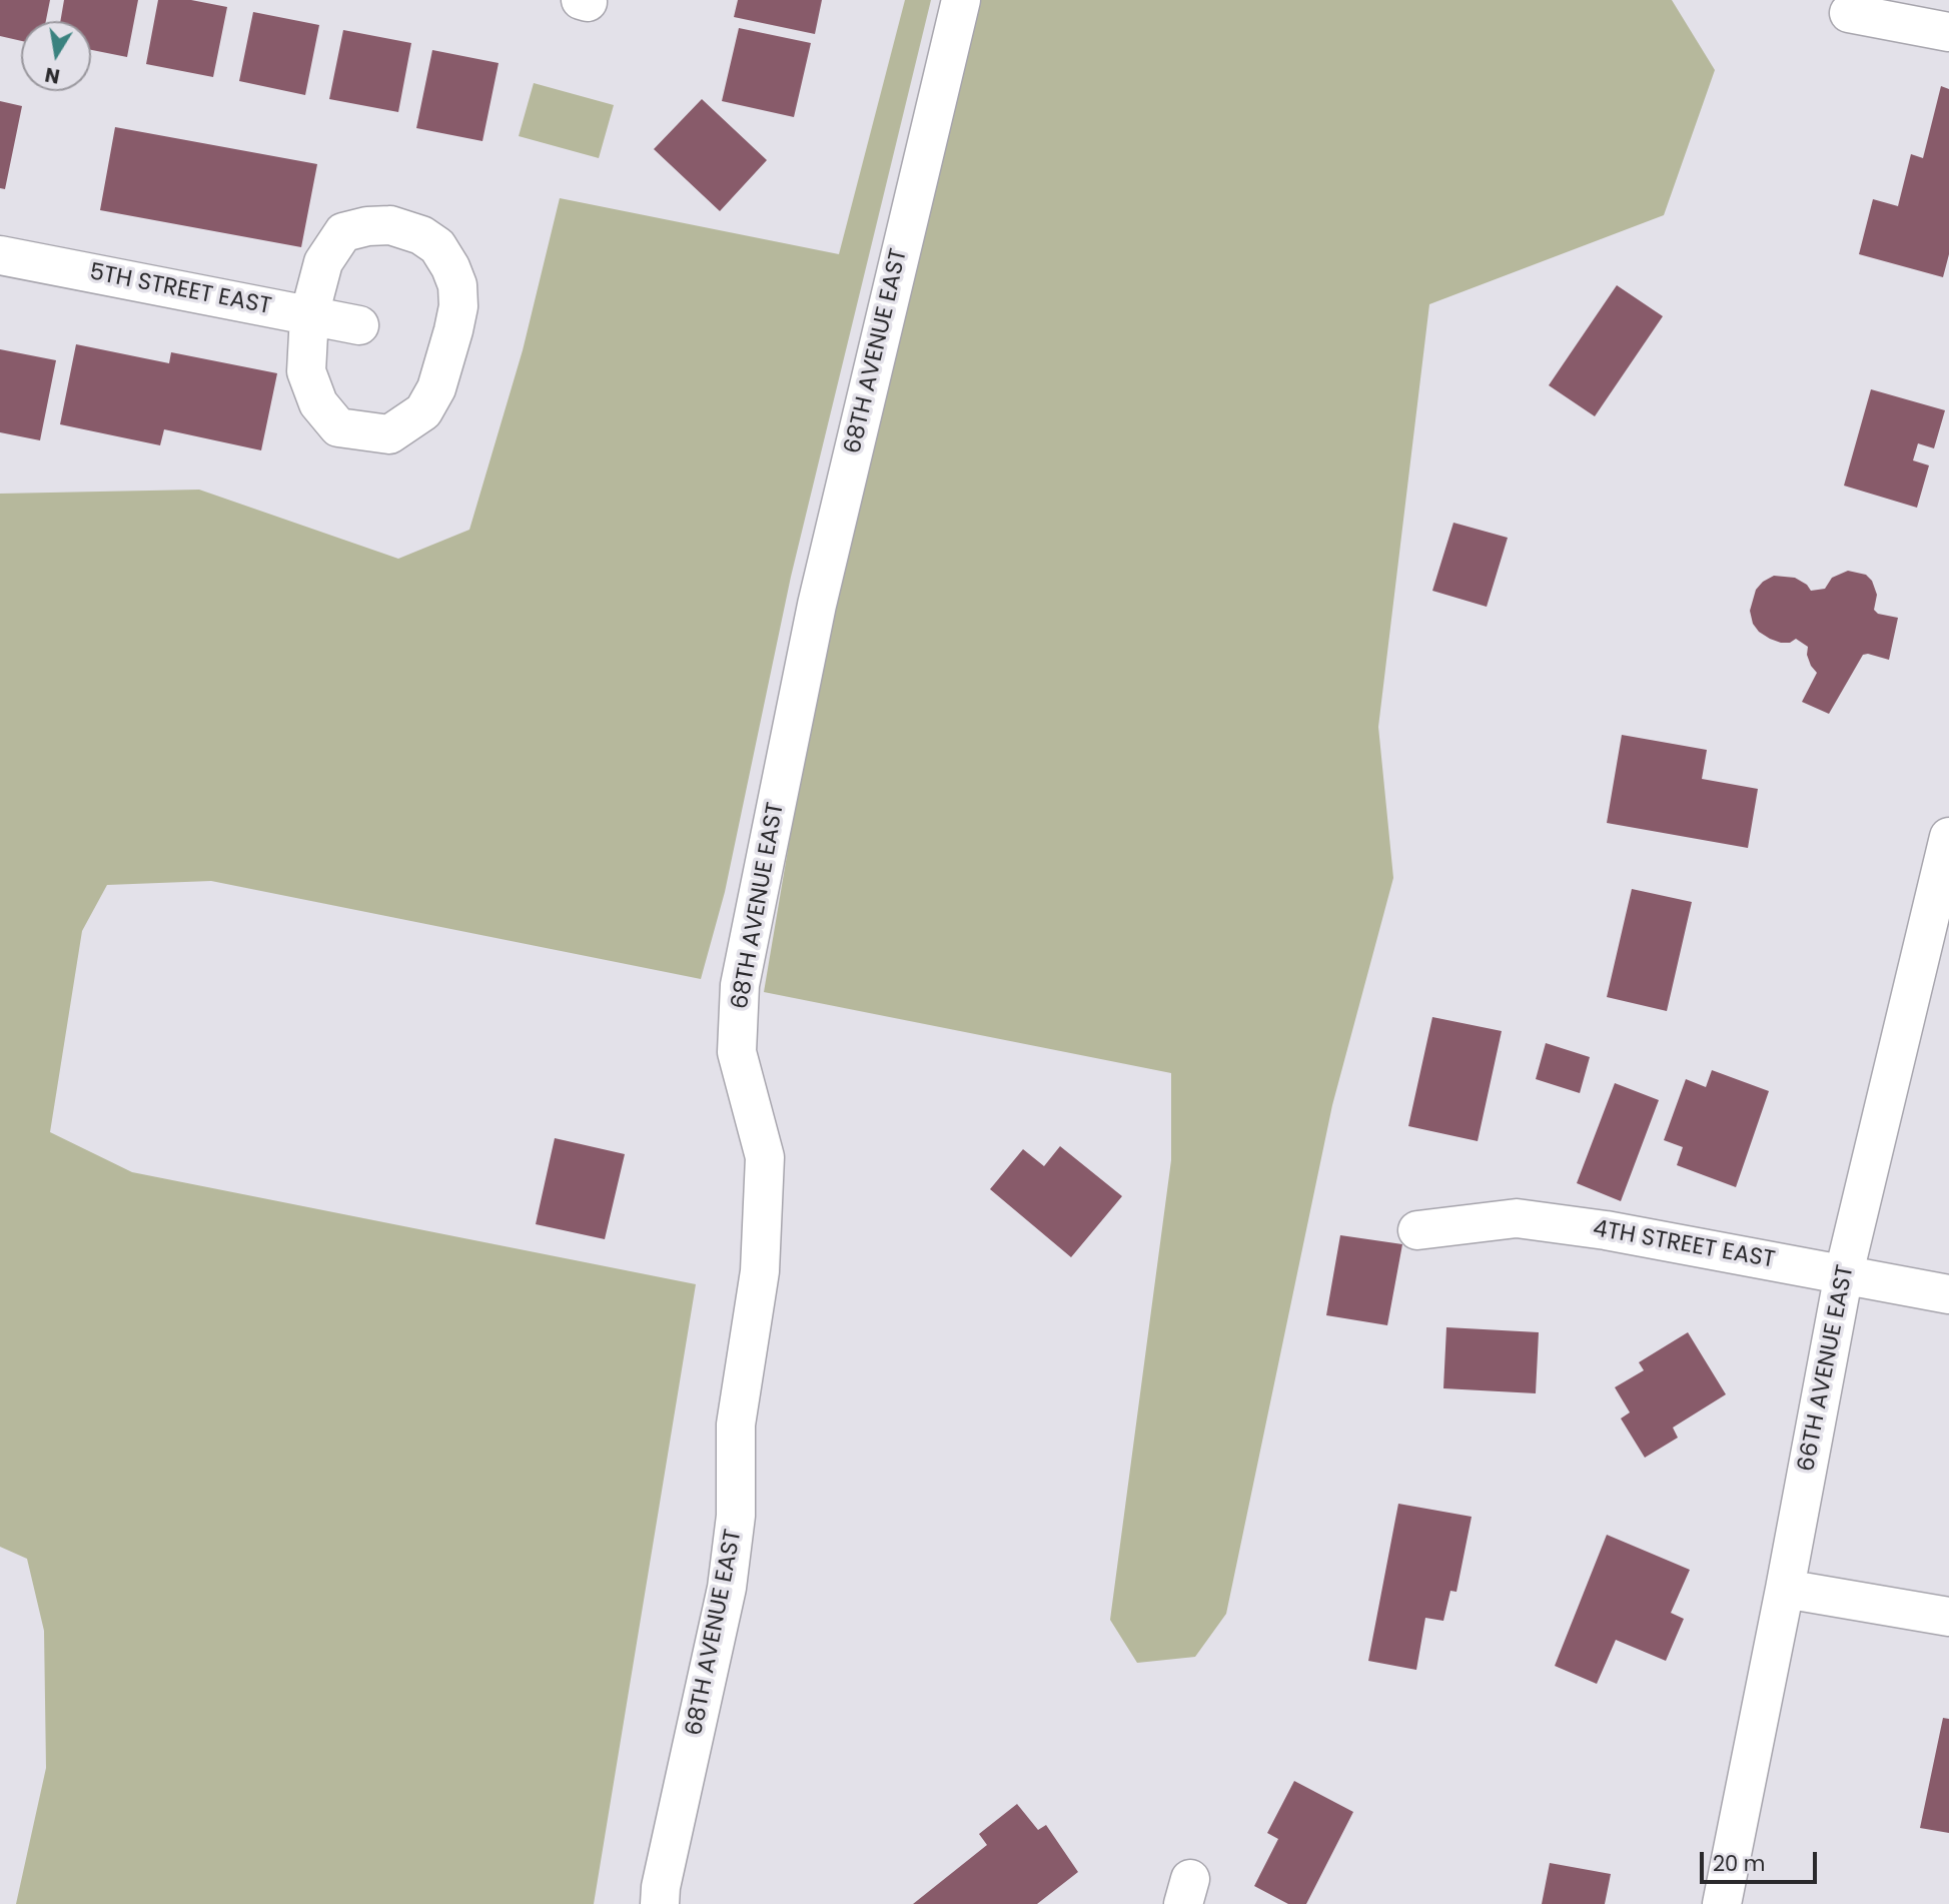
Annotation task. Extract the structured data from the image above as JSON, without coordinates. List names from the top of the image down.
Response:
{
  "streets": {
    "street": [
      "5TH STREET EAST",
      "68TH AVENUE EAST",
      "4TH STREET EAST",
      "66TH AVENUE EAST"
    ]
  },
  "crossings": [
    ["4TH STREET EAST", "66TH AVENUE EAST"]
  ],
  "scale_bar": "20 m",
  "north": "bottom"
}
